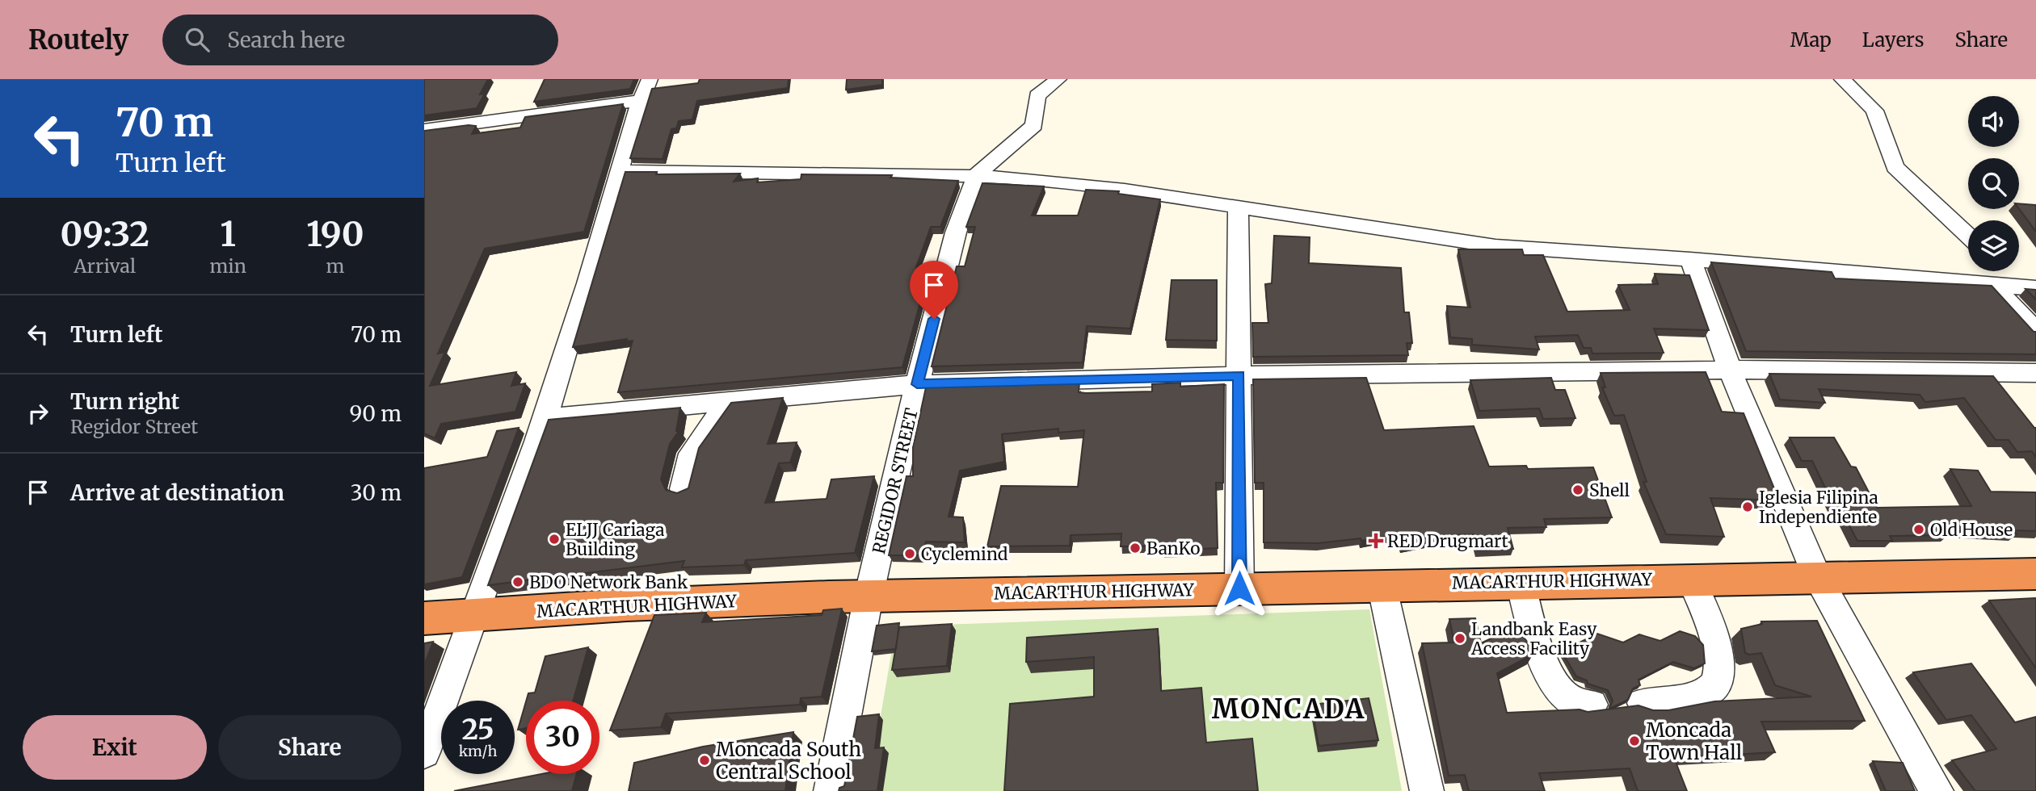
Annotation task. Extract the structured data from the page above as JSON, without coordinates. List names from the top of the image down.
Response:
{
  "streets": {
    "highway": ["MACARTHUR HIGHWAY"],
    "street": ["REGIDOR STREET"]
  },
  "crossings": [
    ["REGIDOR STREET", "MACARTHUR HIGHWAY"]
  ],
  "districts": ["MONCADA"],
  "places": {
    "other": [
      "Shell",
      "Iglesia Filipina Independiente",
      "Old House",
      "ELJJ Cariaga Building",
      "BanKo",
      "Cyclemind",
      "BDO Network Bank",
      "Landbank Easy Access Facility",
      "Moncada Town Hall",
      "Moncada South Central School"
    ],
    "health": ["RED Drugmart"]
  },
  "page": {
    "header": "Routely",
    "search": "Search here",
    "nav": ["Map", "Layers", "Share"],
    "turn": ["70 m", "Turn left"],
    "eta": [
      "09:32",
      "Arrival",
      "1",
      "min",
      "190",
      "m"
    ],
    "list": [
      {
        "name": "Turn left",
        "value": "70 m"
      },
      {
        "name": "Turn right",
        "note": "Regidor Street",
        "value": "90 m"
      },
      {
        "name": "Arrive at destination",
        "value": "30 m"
      }
    ],
    "speed": "25 km/h",
    "limit": "30",
    "buttons": ["Exit", "Share"]
  }
}
